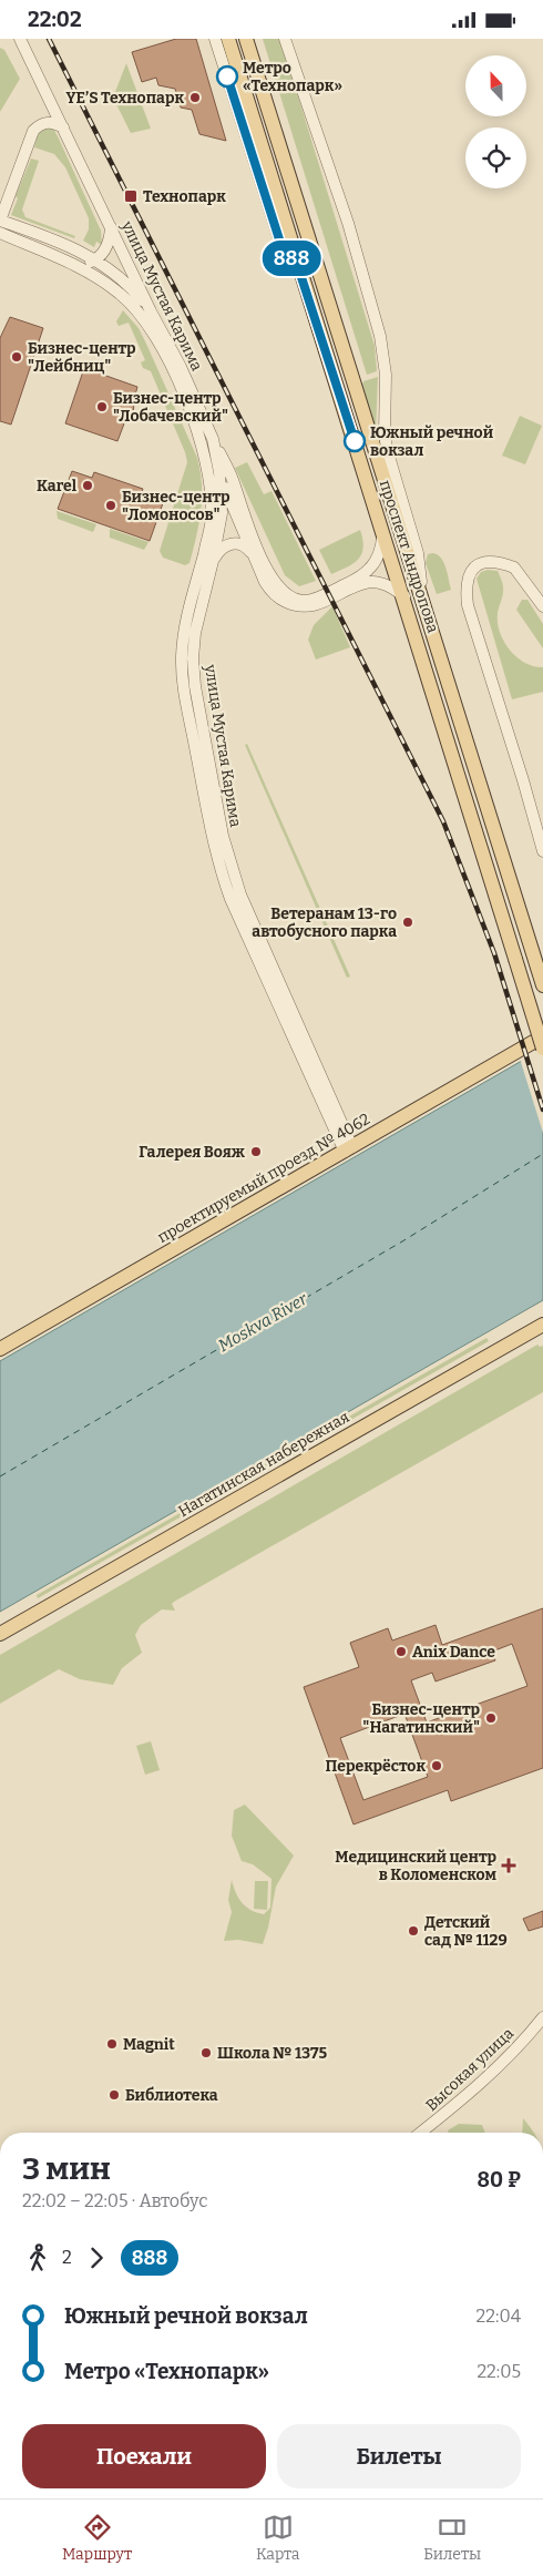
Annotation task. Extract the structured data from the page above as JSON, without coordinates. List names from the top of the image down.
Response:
{
  "streets": {
    "main road": ["проспект Андропова", "проектируемый проезд № 4062", "Нагатинская набережная"],
    "street": ["улица Мустая Карима", "Высокая улица"]
  },
  "crossings": [
    ["улица Мустая Карима", "проектируемый проезд № 4062"]
  ],
  "water": ["Moskva River"],
  "places": {
    "other": [
      "Метро «Технопарк»",
      "YE’S Технопарк",
      "Бизнес-центр \"Лейбниц\"",
      "Бизнес-центр \"Лобачевский\"",
      "Южный речной вокзал",
      "Karel",
      "Бизнес-центр \"Ломоносов\"",
      "Ветеранам 13-го автобусного парка",
      "Галерея Вояж",
      "Anix Dance",
      "Бизнес-центр \"Нагатинский\"",
      "Перекрёсток",
      "Детский сад № 1129",
      "Magnit",
      "Школа № 1375",
      "Библиотека"
    ],
    "transit": ["Технопарк"],
    "health": ["Медицинский центр в Коломенском"]
  },
  "lines": ["bus line 888"],
  "north": "top",
  "page": {
    "status": "22:02",
    "on_map": "888",
    "heading": ["3 мин", "22:02 – 22:05 · Автобус", "80 ₽"],
    "legs": ["2", "888"],
    "list": [
      {
        "name": "Южный речной вокзал",
        "value": "22:04"
      },
      {
        "name": "Метро «Технопарк»",
        "value": "22:05"
      }
    ],
    "buttons": ["Поехали", "Билеты"],
    "tabs": ["Маршрут", "Карта", "Билеты"]
  }
}
